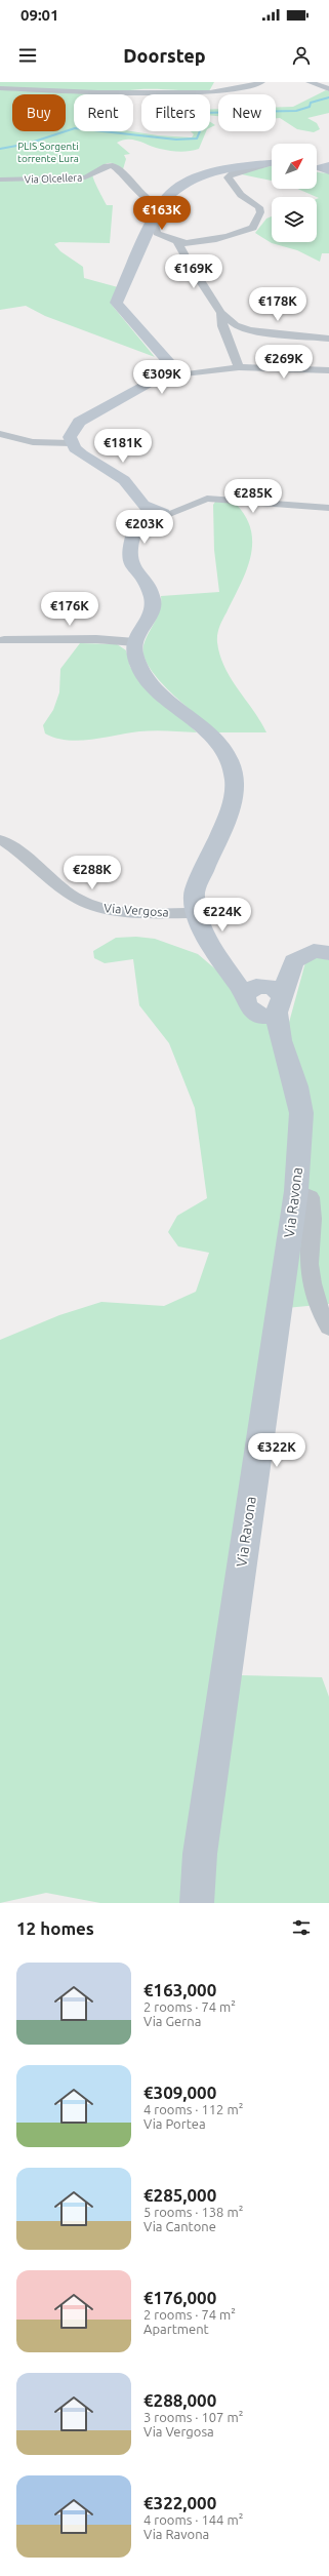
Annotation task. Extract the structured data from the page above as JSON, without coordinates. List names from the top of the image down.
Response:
{
  "streets": {
    "street": ["Via Olcellera", "Via Vergosa", "Via Ravona"]
  },
  "crossings": [
    ["Via Vergosa", "Via Ravona"]
  ],
  "parks": ["PLIS Sorgenti torrente Lura"],
  "north": "top right",
  "page": {
    "status": "09:01",
    "header": "Doorstep",
    "chip": [
      "Buy",
      "Rent",
      "Filters",
      "New"
    ],
    "price": [
      "€163K",
      "€169K",
      "€178K",
      "€269K",
      "€309K",
      "€181K",
      "€285K",
      "€203K",
      "€176K",
      "€288K",
      "€224K",
      "€322K"
    ],
    "heading": "12 homes",
    "list": [
      {
        "name": "€163,000",
        "note": "2 rooms · 74 m² · Via Gerna"
      },
      {
        "name": "€309,000",
        "note": "4 rooms · 112 m² · Via Portea"
      },
      {
        "name": "€285,000",
        "note": "5 rooms · 138 m² · Via Cantone"
      },
      {
        "name": "€176,000",
        "note": "2 rooms · 74 m² · Apartment"
      },
      {
        "name": "€288,000",
        "note": "3 rooms · 107 m² · Via Vergosa"
      },
      {
        "name": "€322,000",
        "note": "4 rooms · 144 m² · Via Ravona"
      }
    ]
  }
}
